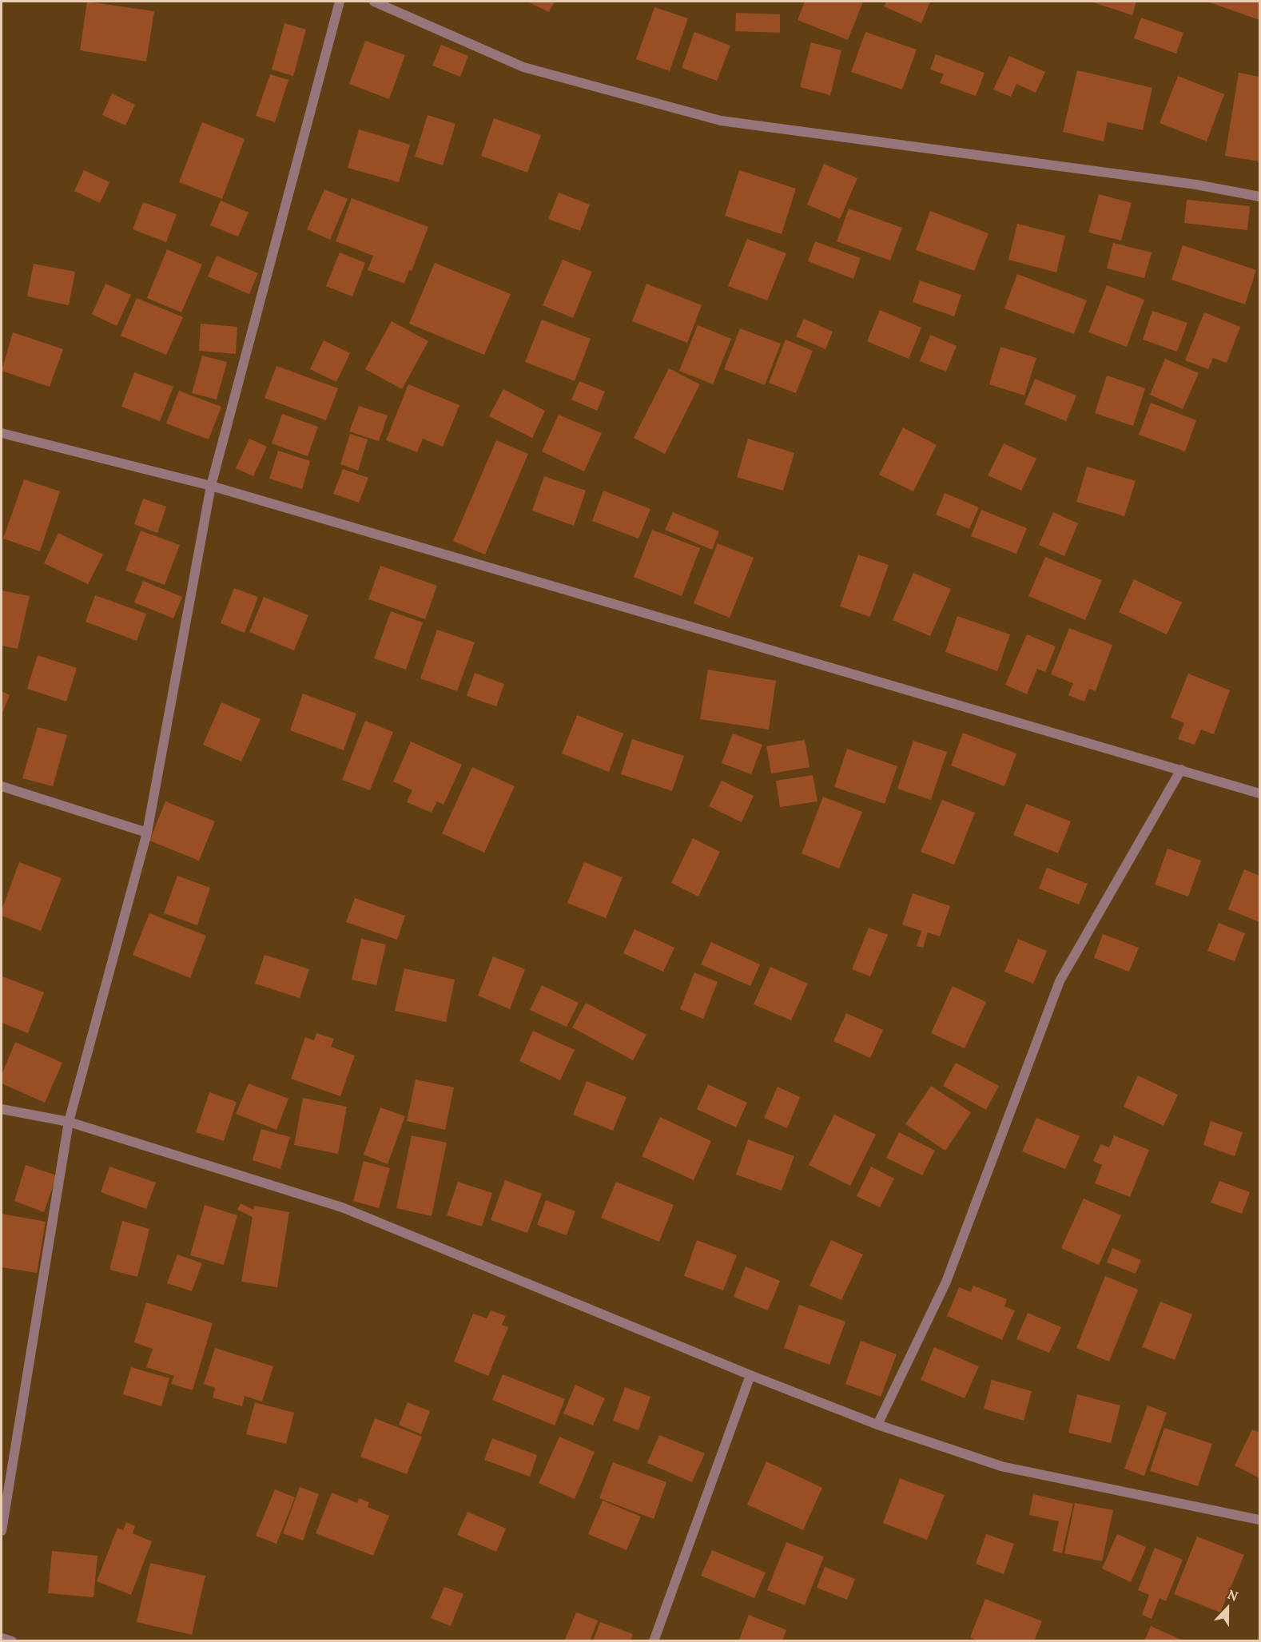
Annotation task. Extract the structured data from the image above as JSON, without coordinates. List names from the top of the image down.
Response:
{
  "north": "top"
}
